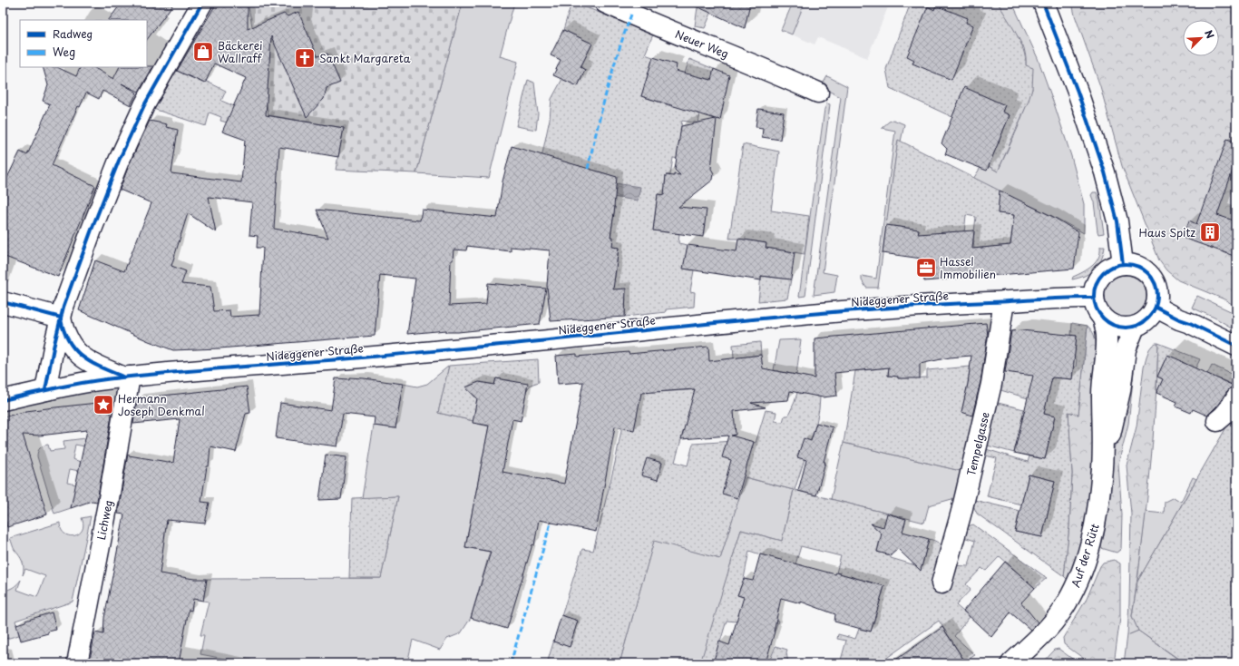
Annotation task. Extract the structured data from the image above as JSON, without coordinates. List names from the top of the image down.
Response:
{
  "streets": {
    "street": [
      "Neuer Weg",
      "Nideggener Straße",
      "Tempelgasse",
      "Lichweg",
      "Auf der Rütt"
    ]
  },
  "crossings": [
    ["Nideggener Straße", "Tempelgasse"],
    ["Nideggener Straße", "Lichweg"],
    ["Nideggener Straße", "Auf der Rütt"]
  ],
  "places": {
    "shop": ["Bäckerei Wallraff"],
    "church": ["Sankt Margareta"],
    "building": ["Haus Spitz"],
    "office": ["Hassel Immobilien"],
    "place": ["Hermann Joseph Denkmal"]
  },
  "legend": ["Radweg", "Weg"],
  "north": "top right"
}
